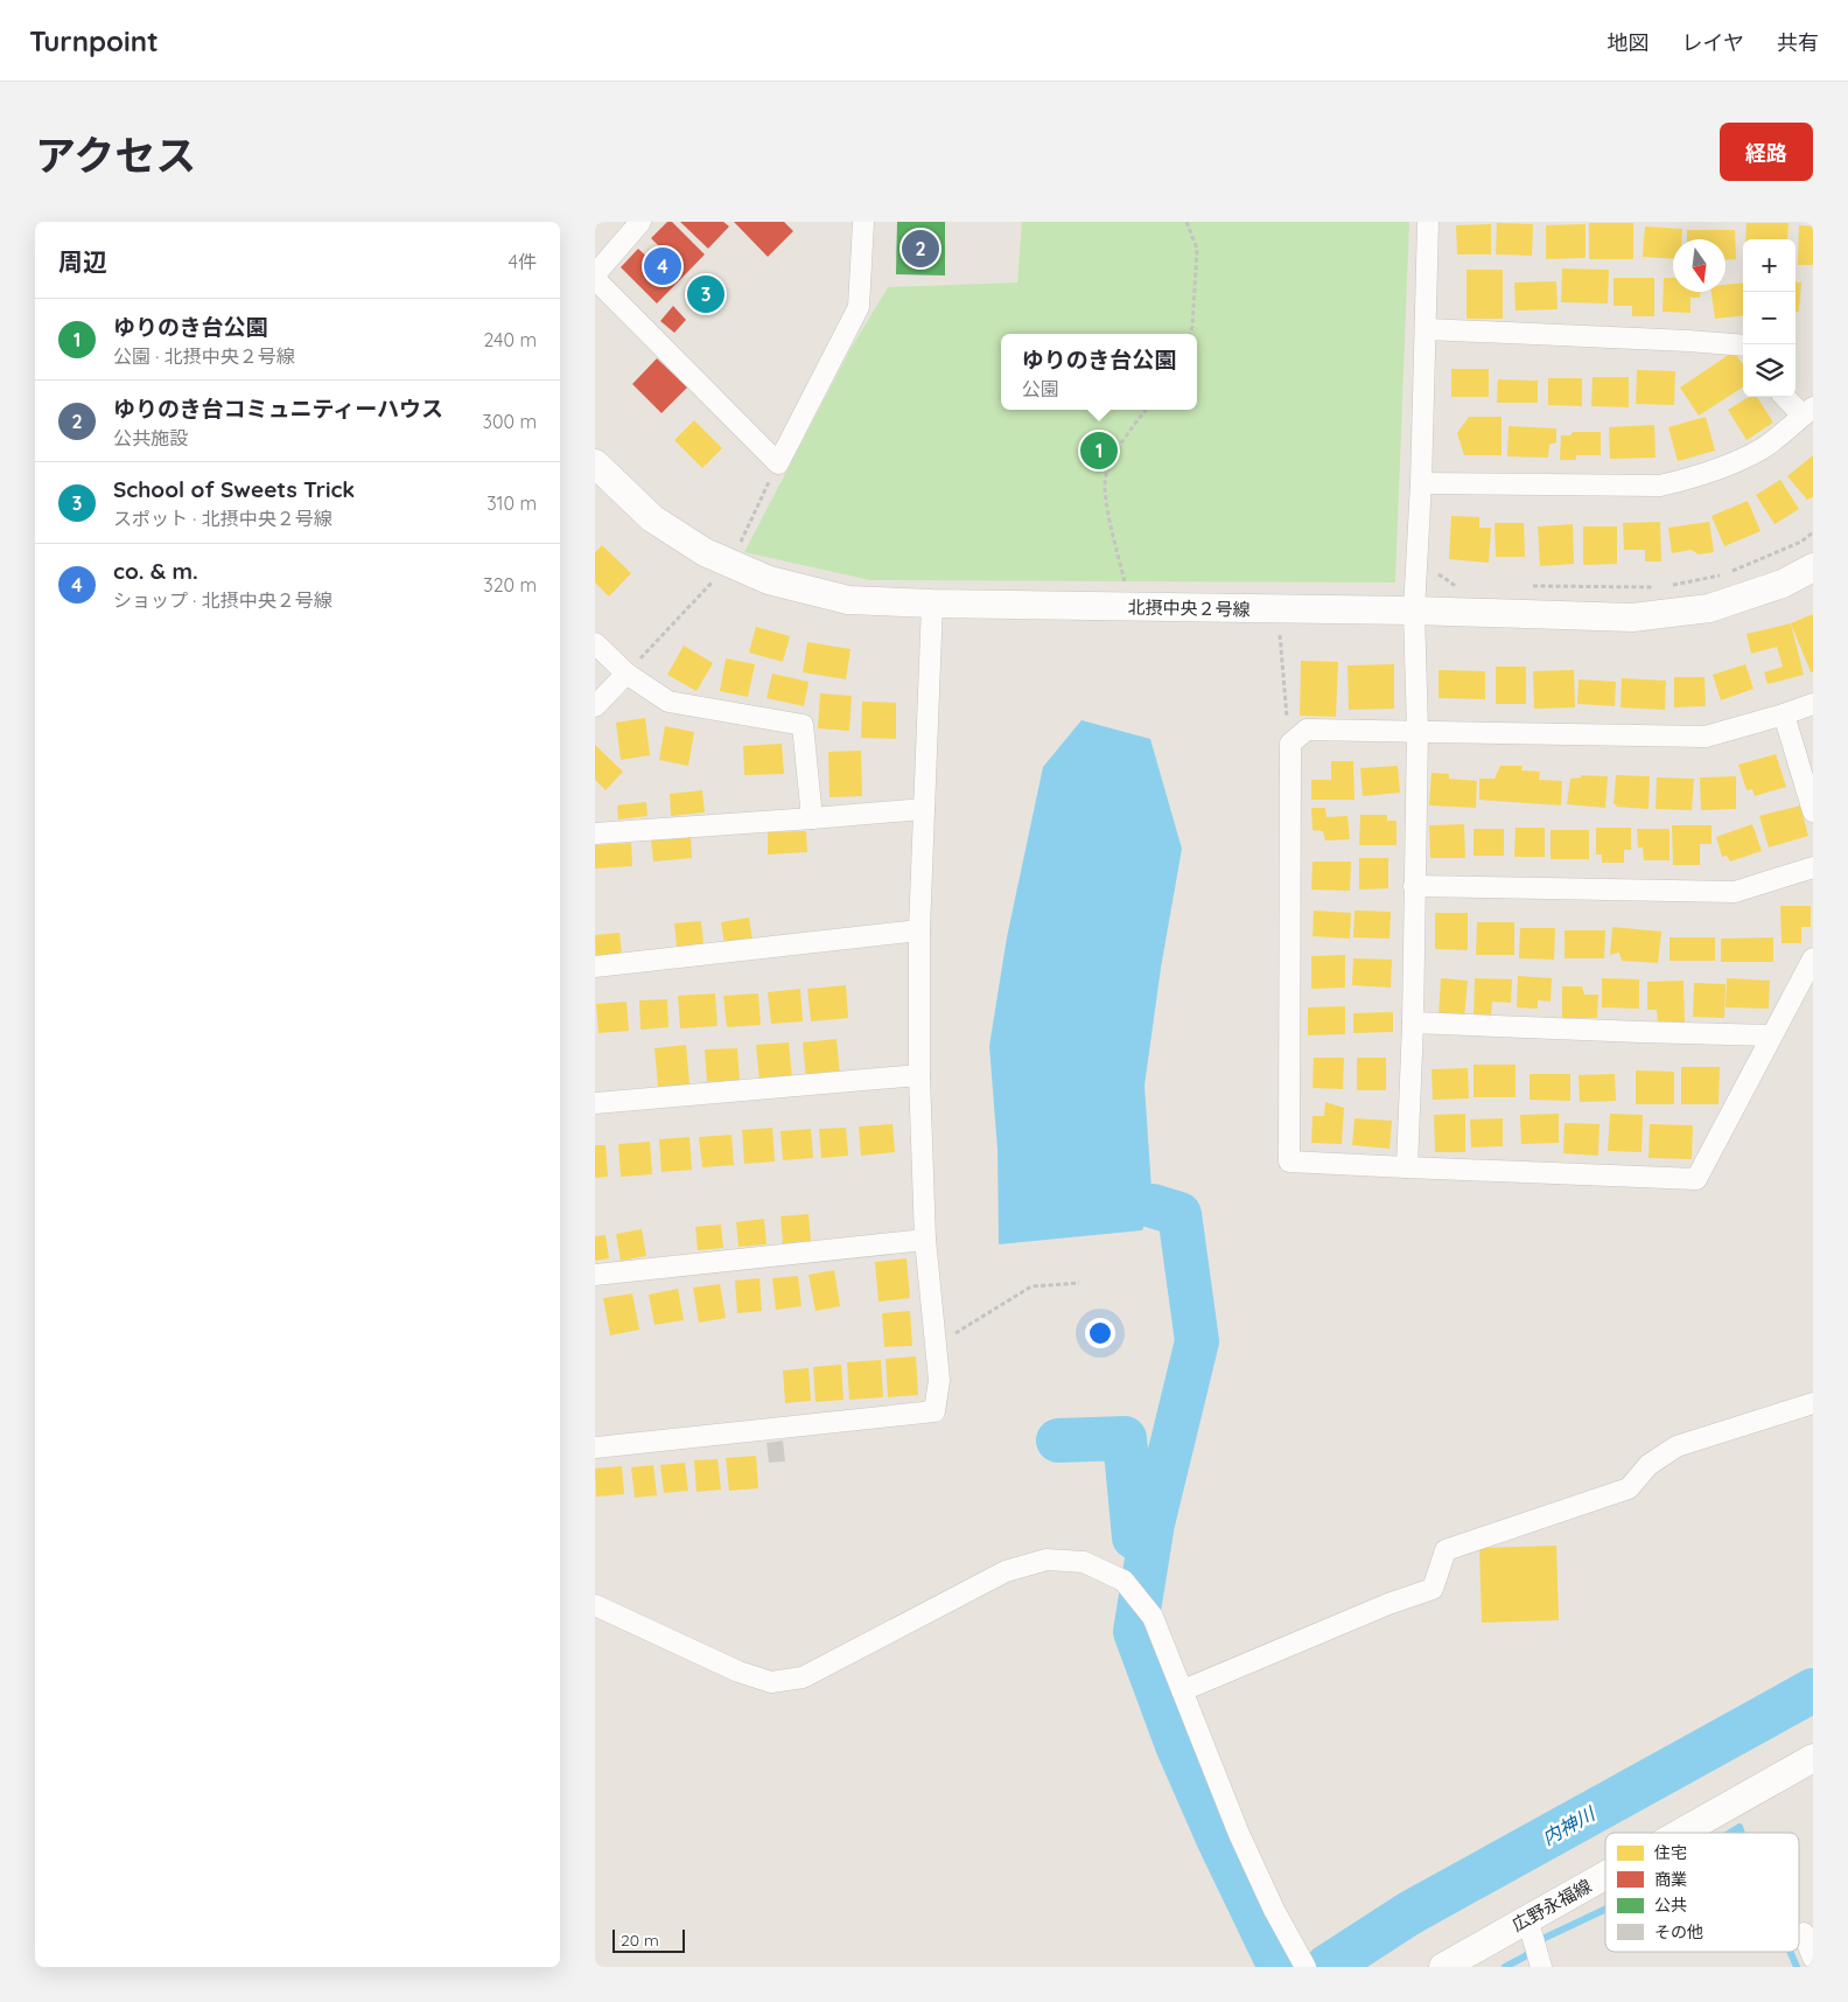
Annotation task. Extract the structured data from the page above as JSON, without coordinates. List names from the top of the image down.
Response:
{
  "streets": {
    "street": ["北摂中央２号線", "広野永福線"]
  },
  "water": ["内神川"],
  "legend": [
    "住宅",
    "商業",
    "公共",
    "その他"
  ],
  "scale_bar": "20 m",
  "north": "bottom",
  "page": {
    "header": "Turnpoint",
    "nav": ["地図", "レイヤ", "共有"],
    "title": "アクセス",
    "buttons": "経路",
    "heading": ["周辺", "4件"],
    "pins": [
      "2",
      "4",
      "3",
      "1"
    ],
    "map_buttons": ["+", "−"],
    "list": [
      {
        "mark": "1",
        "name": "ゆりのき台公園",
        "note": "公園 · 北摂中央２号線",
        "value": "240 m"
      },
      {
        "mark": "2",
        "name": "ゆりのき台コミュニティーハウス",
        "note": "公共施設",
        "value": "300 m"
      },
      {
        "mark": "3",
        "name": "School of Sweets Trick",
        "note": "スポット · 北摂中央２号線",
        "value": "310 m"
      },
      {
        "mark": "4",
        "name": "co. & m.",
        "note": "ショップ · 北摂中央２号線",
        "value": "320 m"
      }
    ],
    "popup": ["ゆりのき台公園", "公園"],
    "scale": "20 m"
  }
}
